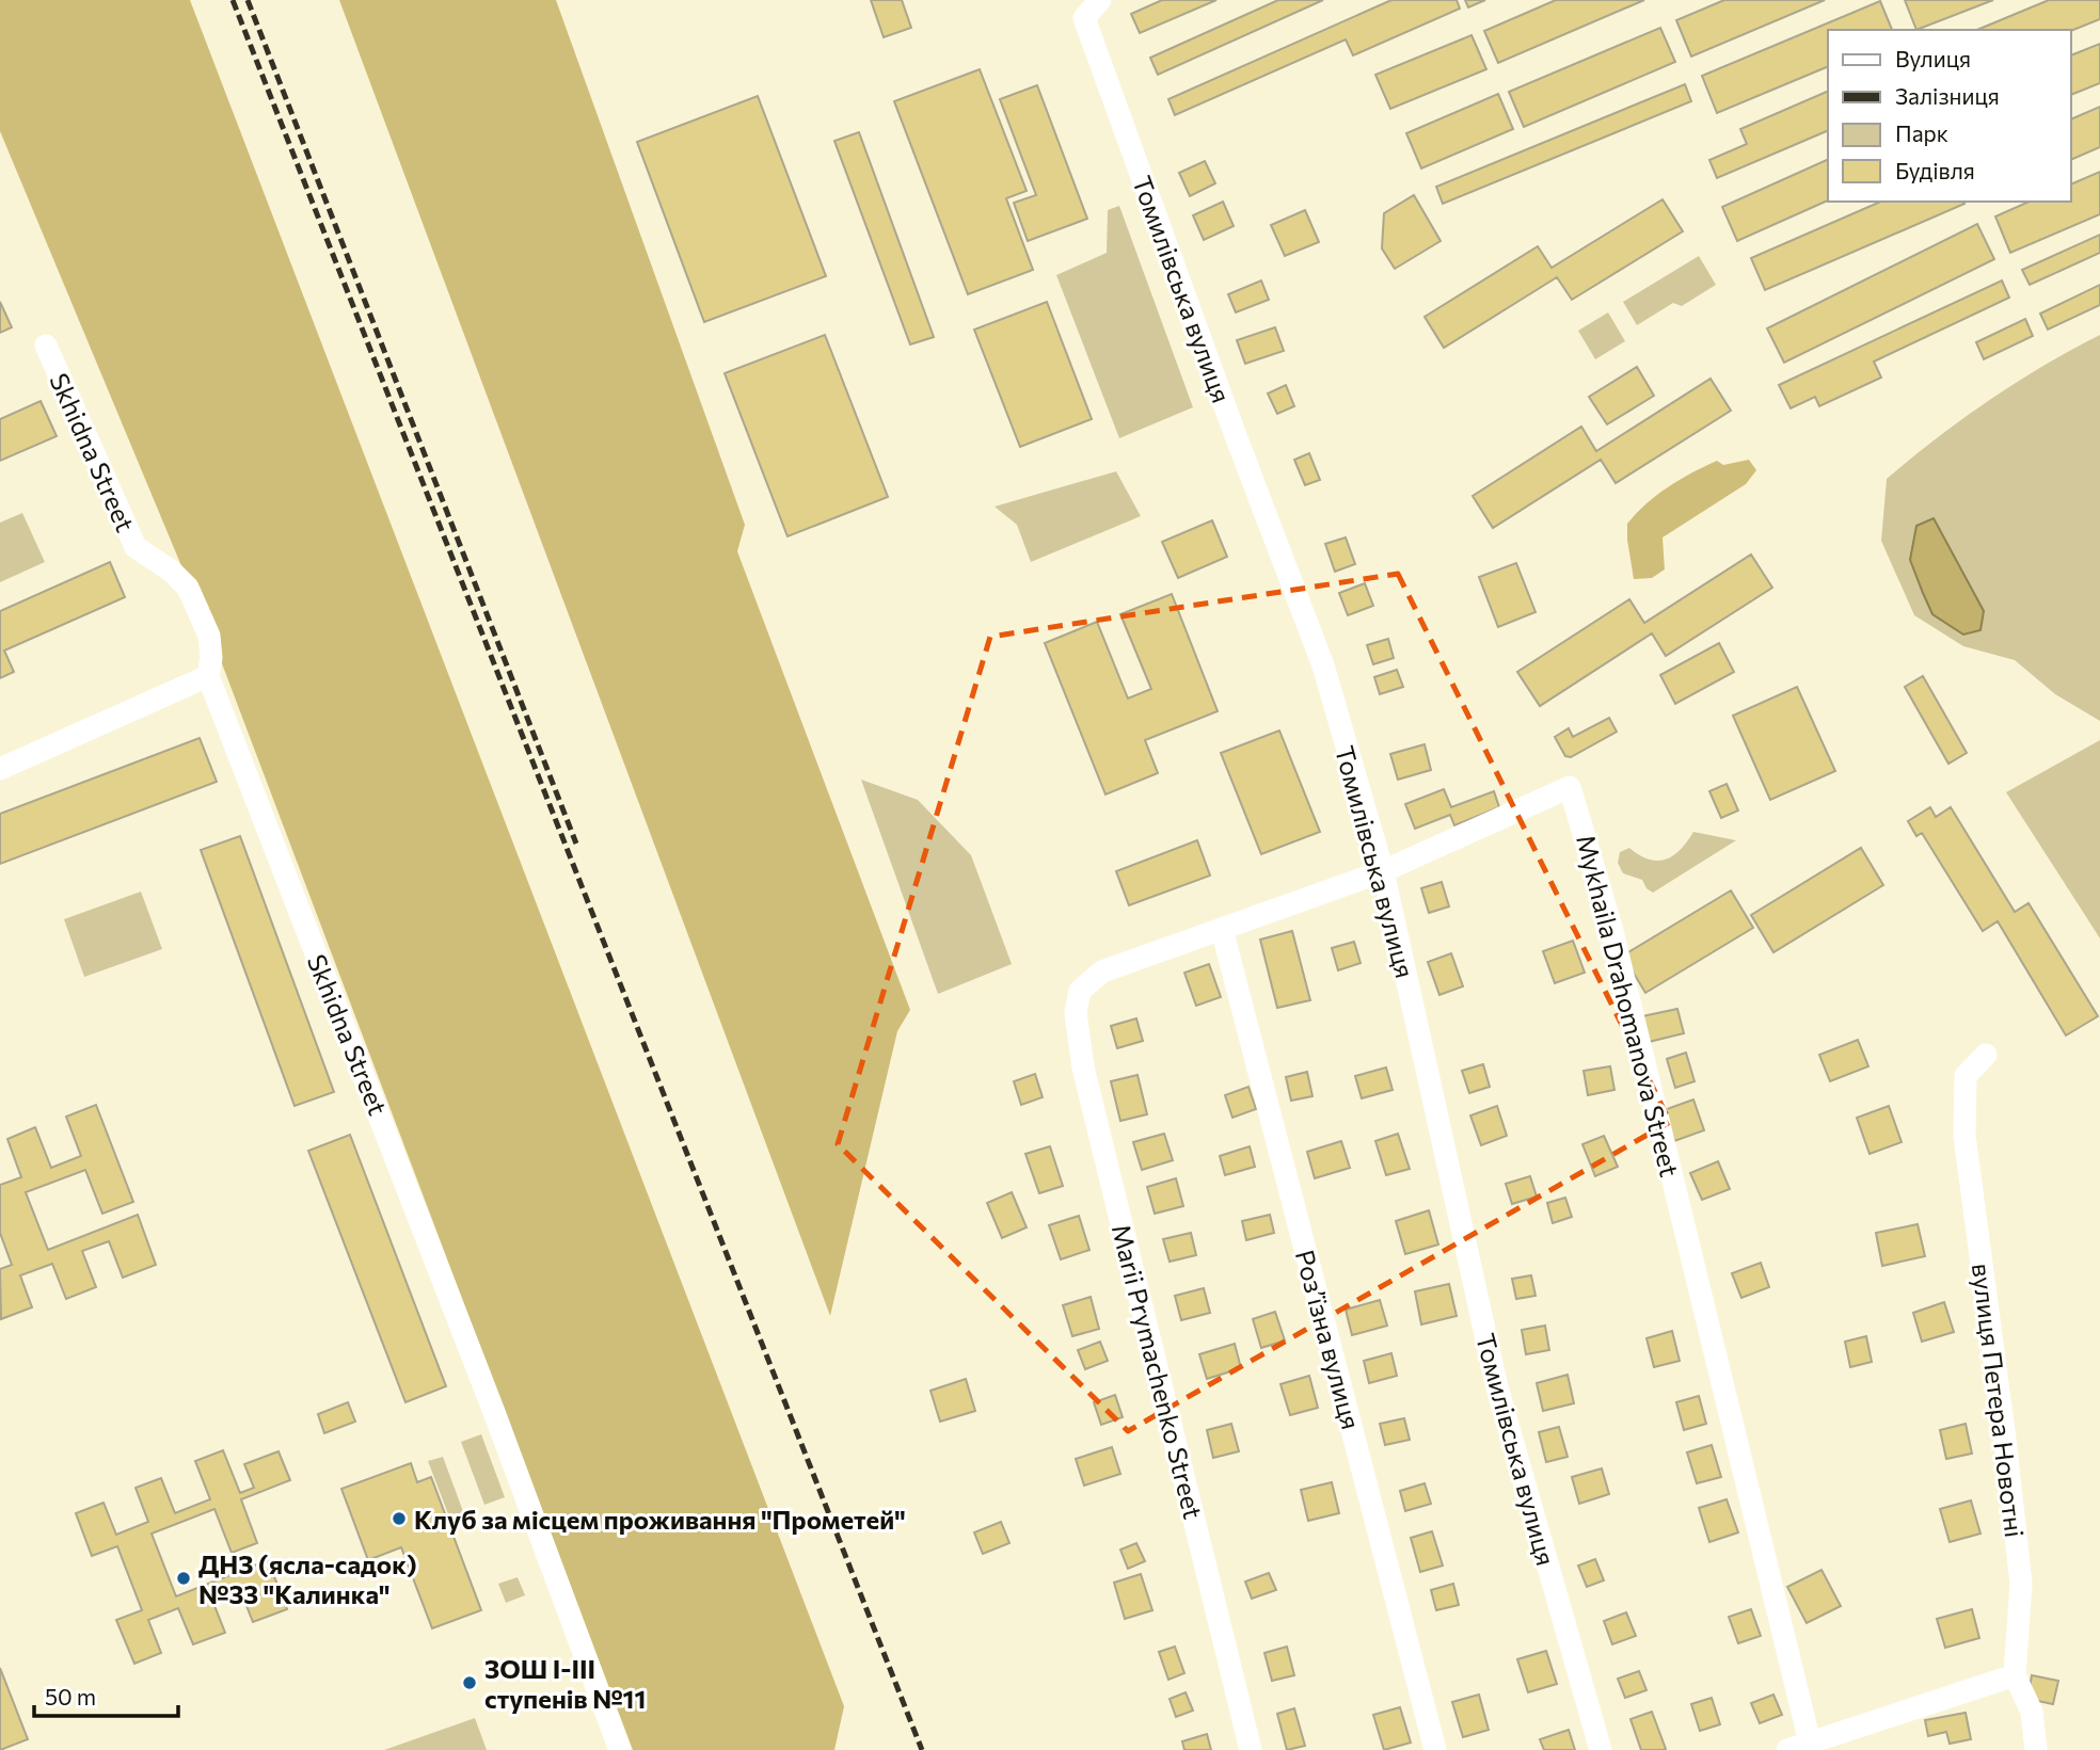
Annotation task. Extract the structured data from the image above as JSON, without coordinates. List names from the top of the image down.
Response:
{
  "streets": {
    "street": [
      "Томилівська вулиця",
      "Skhidna Street",
      "Mykhaila Drahomanova Street",
      "Розʼїзна вулиця",
      "Marii Prymachenko Street",
      "вулиця Петера Новотні"
    ]
  },
  "crossings": [
    ["Томилівська вулиця", "Mykhaila Drahomanova Street"],
    ["Mykhaila Drahomanova Street", "Розʼїзна вулиця"],
    ["Mykhaila Drahomanova Street", "Marii Prymachenko Street"]
  ],
  "places": ["Клуб за місцем проживання \"Прометей\"", "ДНЗ (ясла-садок) №33 \"Калинка\"", "ЗОШ І-ІІІ ступенів №11"],
  "legend": [
    "Вулиця",
    "Залізниця",
    "Парк",
    "Будівля"
  ],
  "scale_bar": "50 m"
}
